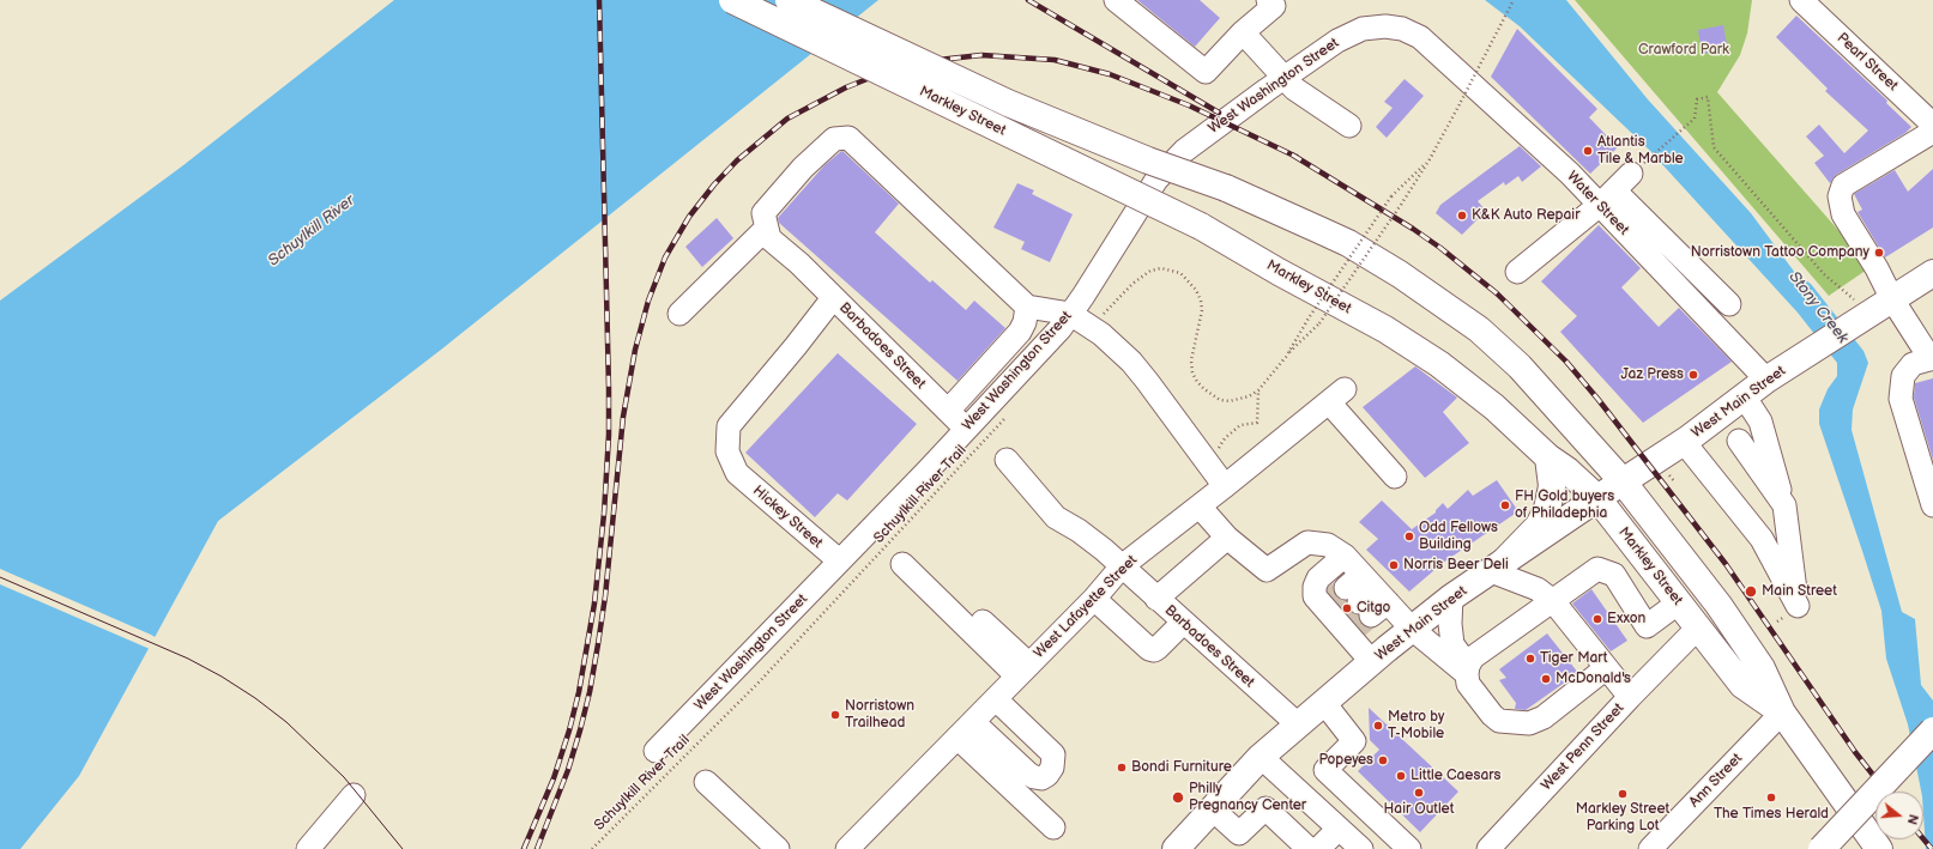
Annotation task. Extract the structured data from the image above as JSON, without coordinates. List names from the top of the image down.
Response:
{
  "streets": {
    "main road": ["Markley Street", "West Main Street"],
    "street": [
      "Pearl Street",
      "West Washington Street",
      "Water Street",
      "Barbadoes Street",
      "Hickey Street",
      "West Lafayette Street",
      "West Penn Street",
      "Ann Street"
    ],
    "path": ["Schuylkill River Trail"]
  },
  "crossings": [
    ["West Washington Street", "Water Street"],
    ["West Washington Street", "Barbadoes Street"],
    ["West Washington Street", "Hickey Street"],
    ["Markley Street", "West Main Street"],
    ["Markley Street", "West Penn Street"],
    ["Markley Street", "Ann Street"],
    ["Water Street", "West Main Street"],
    ["Barbadoes Street", "West Main Street"],
    ["Barbadoes Street", "Hickey Street"],
    ["Barbadoes Street", "West Lafayette Street"]
  ],
  "water": ["Schuylkill River", "Stony Creek"],
  "parks": ["Crawford Park"],
  "places": [
    "Atlantis Tile & Marble",
    "K&K Auto Repair",
    "Norristown Tattoo Company",
    "Jaz Press",
    "FH Gold buyers of Philadephia",
    "Odd Fellows Building",
    "Norris Beer Deli",
    "Main Street",
    "Citgo",
    "Exxon",
    "Tiger Mart",
    "McDonald's",
    "Norristown Trailhead",
    "Metro by T-Mobile",
    "Popeyes",
    "Bondi Furniture",
    "Little Caesars",
    "Hair Outlet",
    "Markley Street Parking Lot",
    "Philly Pregnancy Center",
    "The Times Herald"
  ],
  "north": "right"
}
